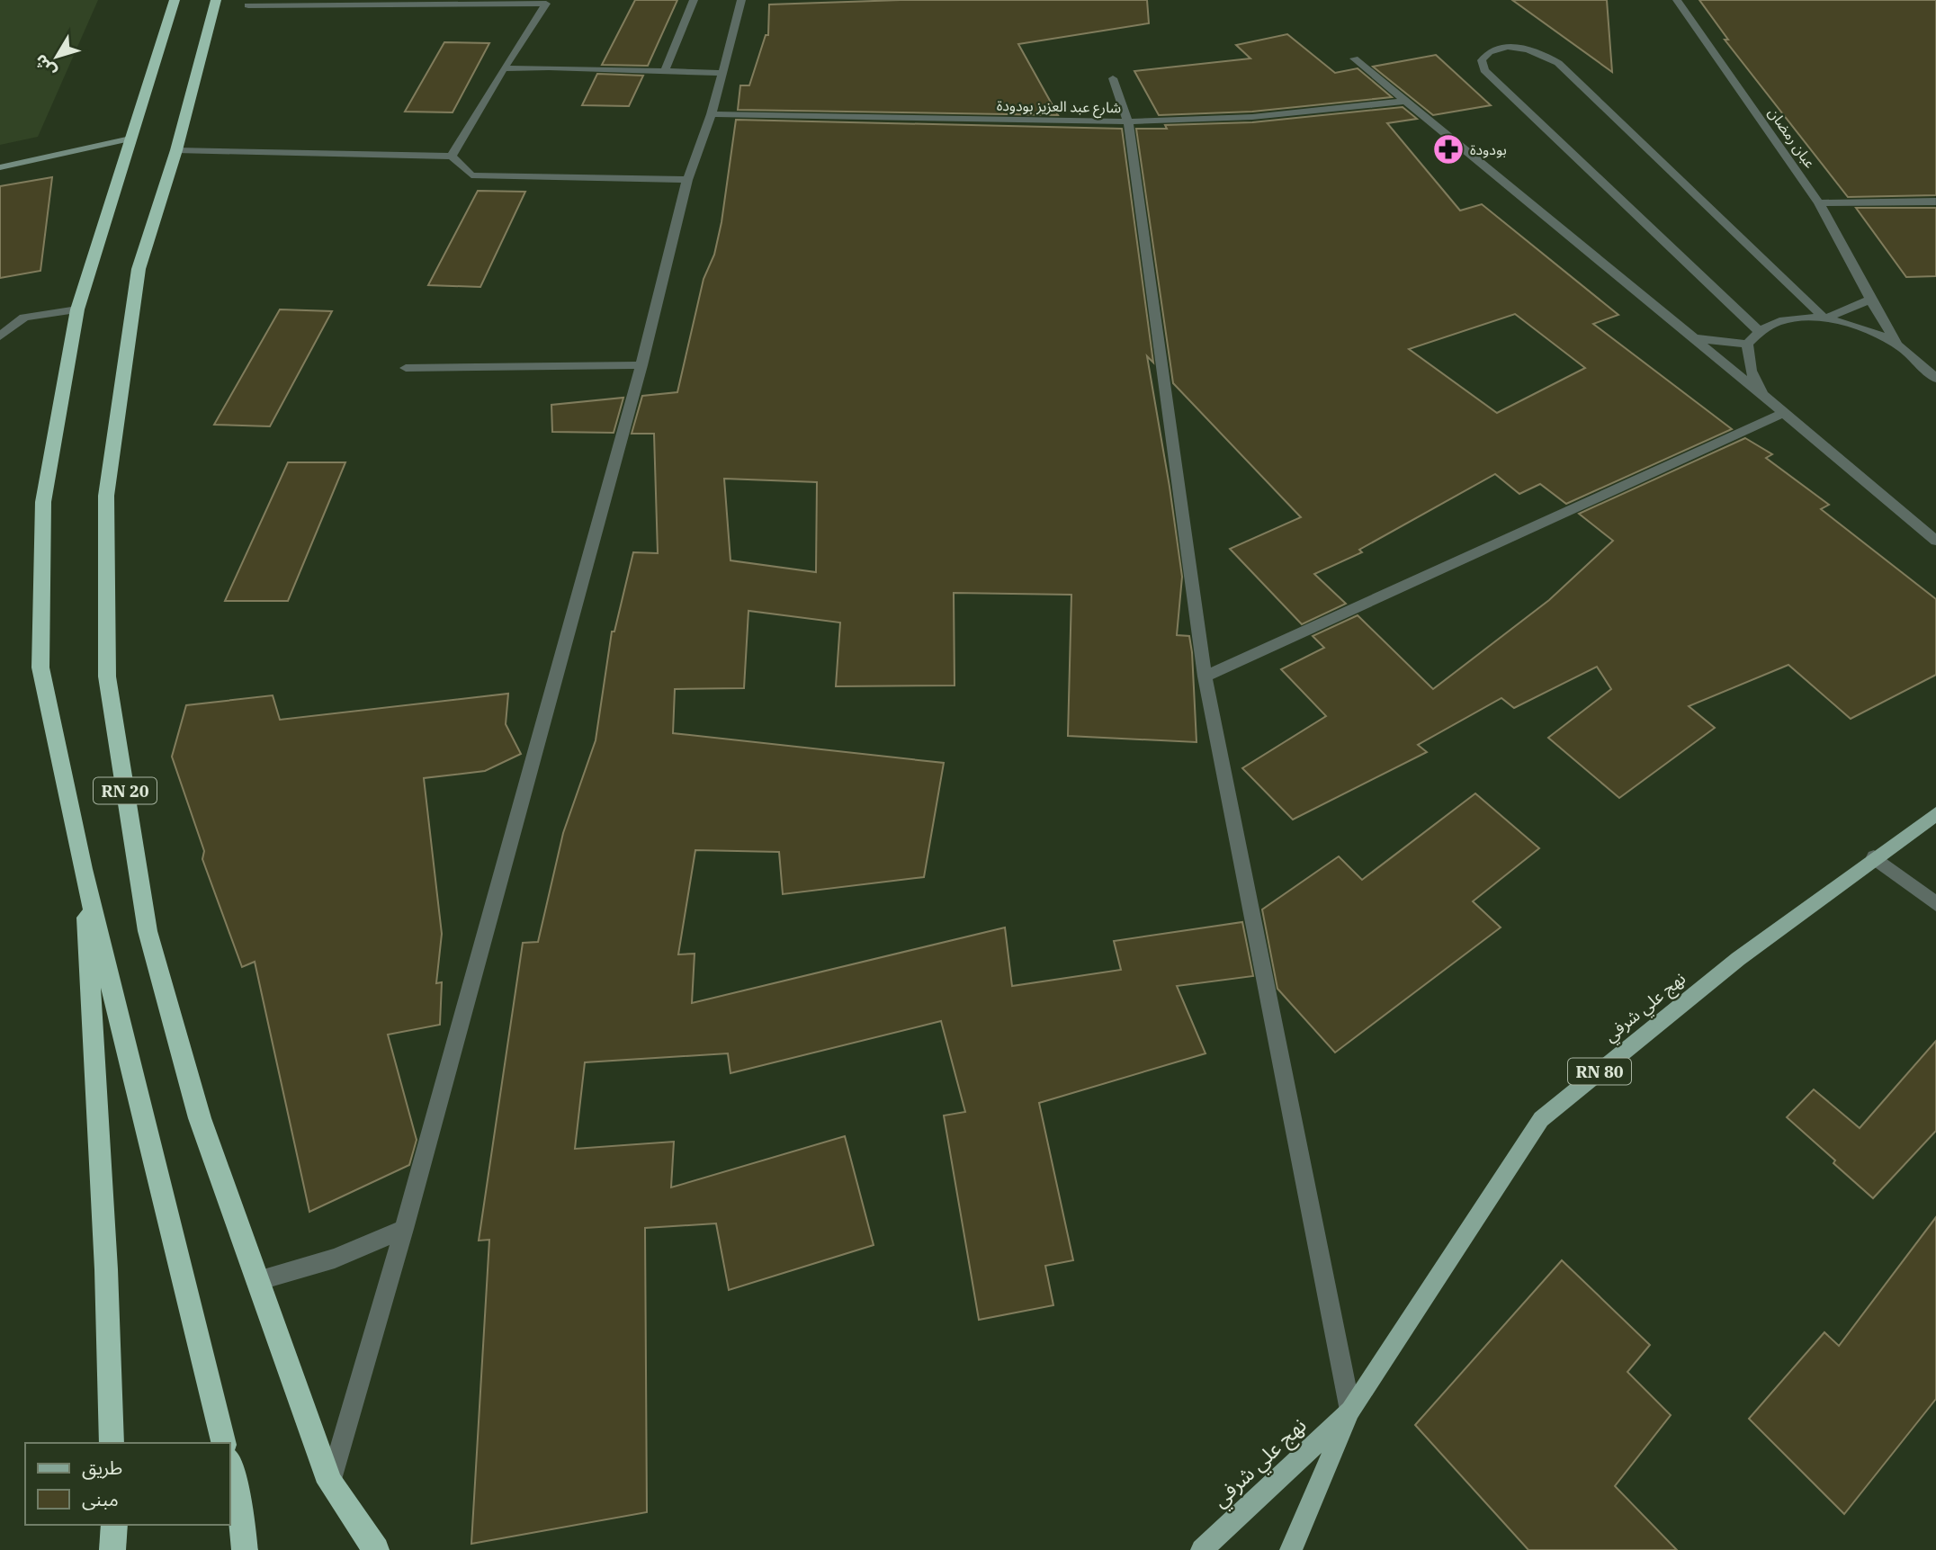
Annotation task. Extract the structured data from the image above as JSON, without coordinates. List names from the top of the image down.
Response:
{
  "streets": {
    "highway": ["RN 20"],
    "main road": ["نهج علي شرفي", "RN 80"],
    "street": ["شارع عبد العزيز بودودة", "عبان رمضان"]
  },
  "places": {
    "pharmacy": ["بودودة"]
  },
  "legend": ["طريق", "مبنى"],
  "north": "bottom left"
}
